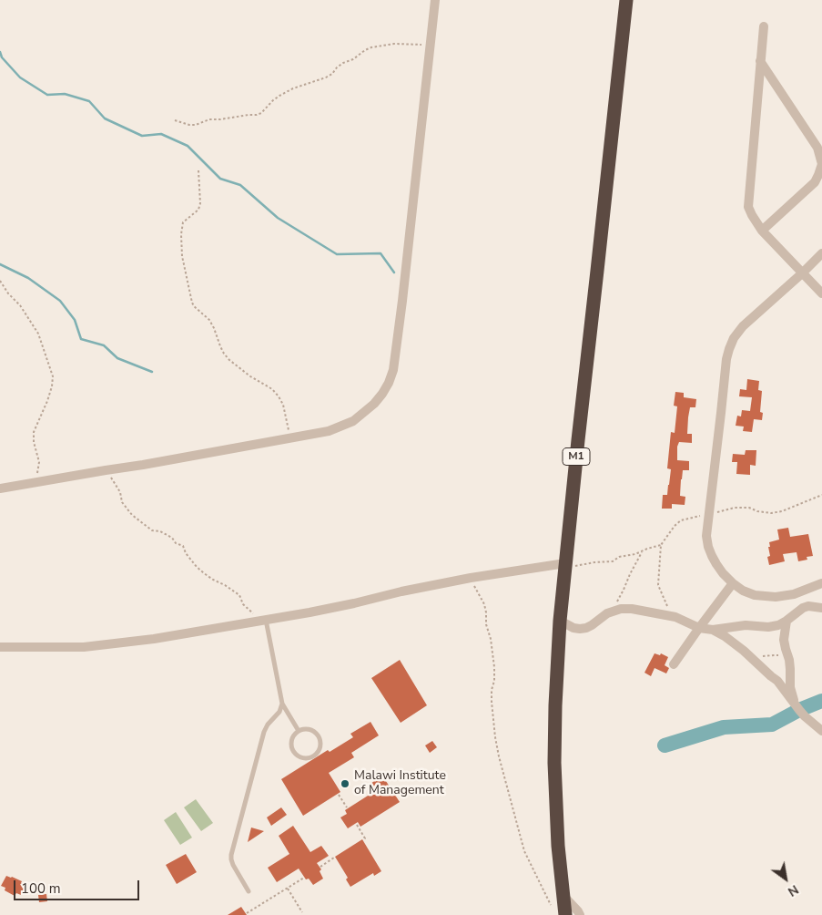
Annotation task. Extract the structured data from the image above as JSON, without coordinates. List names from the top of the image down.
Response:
{
  "streets": {
    "highway": ["M1"]
  },
  "places": ["Malawi Institute of Management"],
  "scale_bar": "100 m",
  "north": "bottom right"
}
